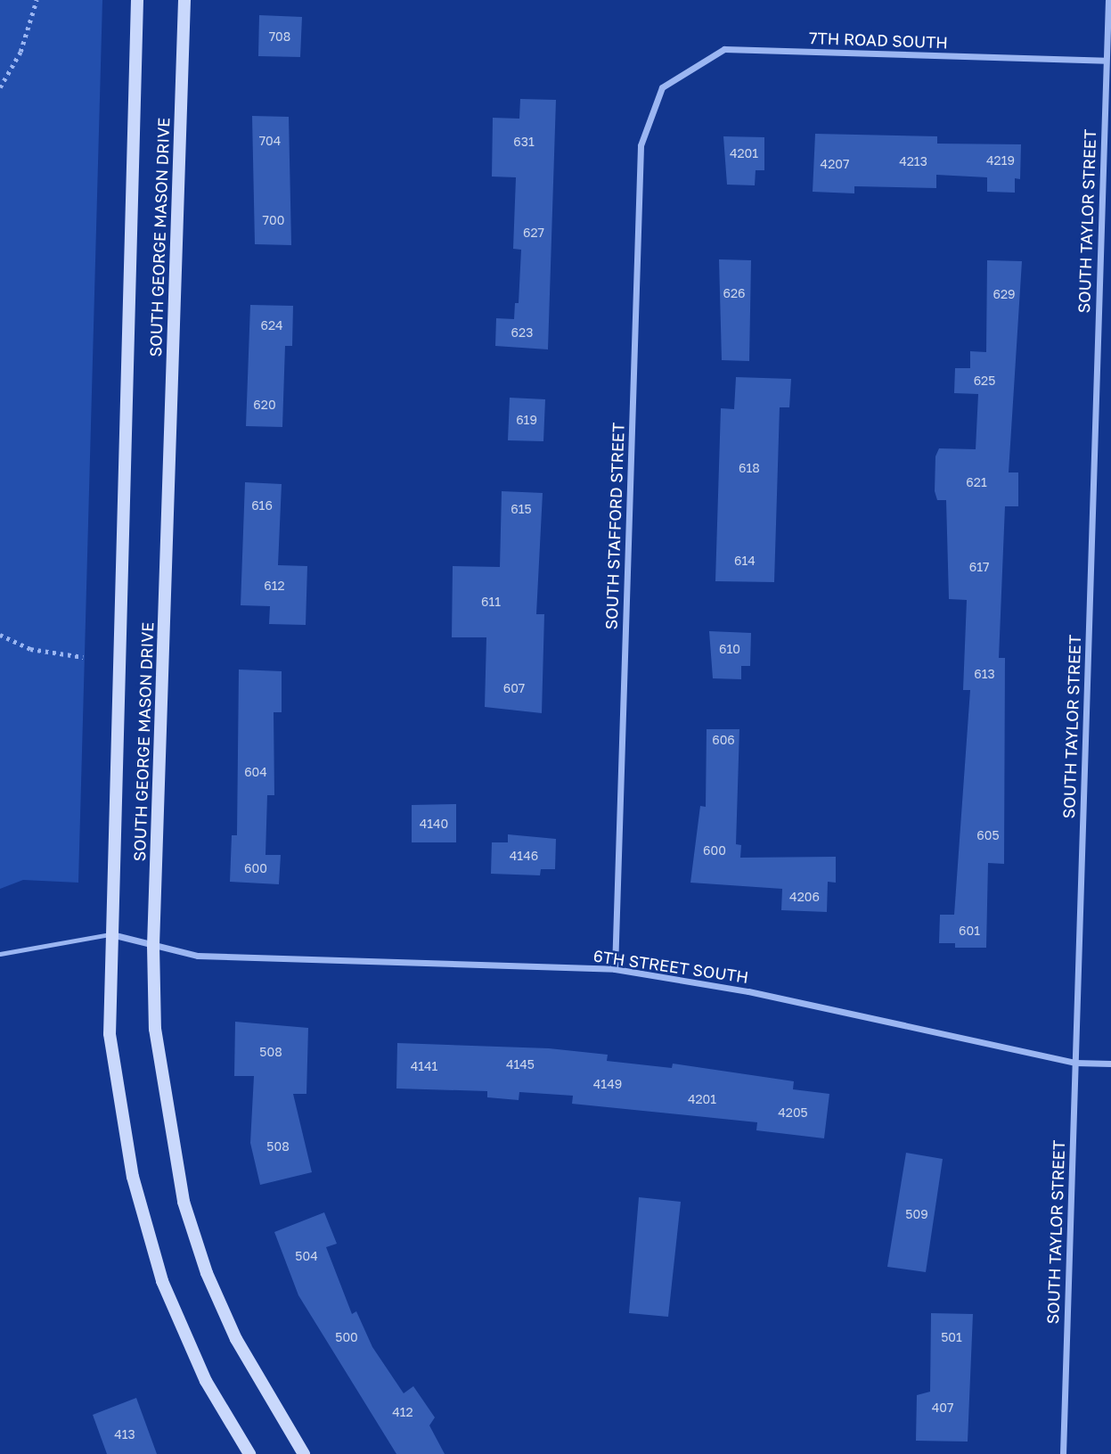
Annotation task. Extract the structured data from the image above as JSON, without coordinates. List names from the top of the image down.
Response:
{
  "streets": {
    "main road": ["SOUTH GEORGE MASON DRIVE"],
    "street": [
      "7TH ROAD SOUTH",
      "SOUTH TAYLOR STREET",
      "SOUTH STAFFORD STREET",
      "6TH STREET SOUTH"
    ]
  },
  "crossings": [
    ["7TH ROAD SOUTH", "SOUTH TAYLOR STREET"],
    ["7TH ROAD SOUTH", "SOUTH STAFFORD STREET"],
    ["SOUTH TAYLOR STREET", "6TH STREET SOUTH"],
    ["SOUTH GEORGE MASON DRIVE", "6TH STREET SOUTH"],
    ["SOUTH STAFFORD STREET", "6TH STREET SOUTH"]
  ],
  "house_numbers": [
    "708",
    "704",
    "631",
    "4201",
    "4219",
    "4213",
    "4207",
    "700",
    "627",
    "626",
    "629",
    "624",
    "623",
    "625",
    "620",
    "619",
    "618",
    "621",
    "616",
    "615",
    "614",
    "617",
    "612",
    "611",
    "610",
    "613",
    "607",
    "606",
    "604",
    "4140",
    "605",
    "600",
    "4146",
    "600",
    "4206",
    "601",
    "508",
    "4145",
    "4141",
    "4149",
    "4201",
    "4205",
    "508",
    "509",
    "504",
    "500",
    "501",
    "407",
    "412",
    "413"
  ]
}
